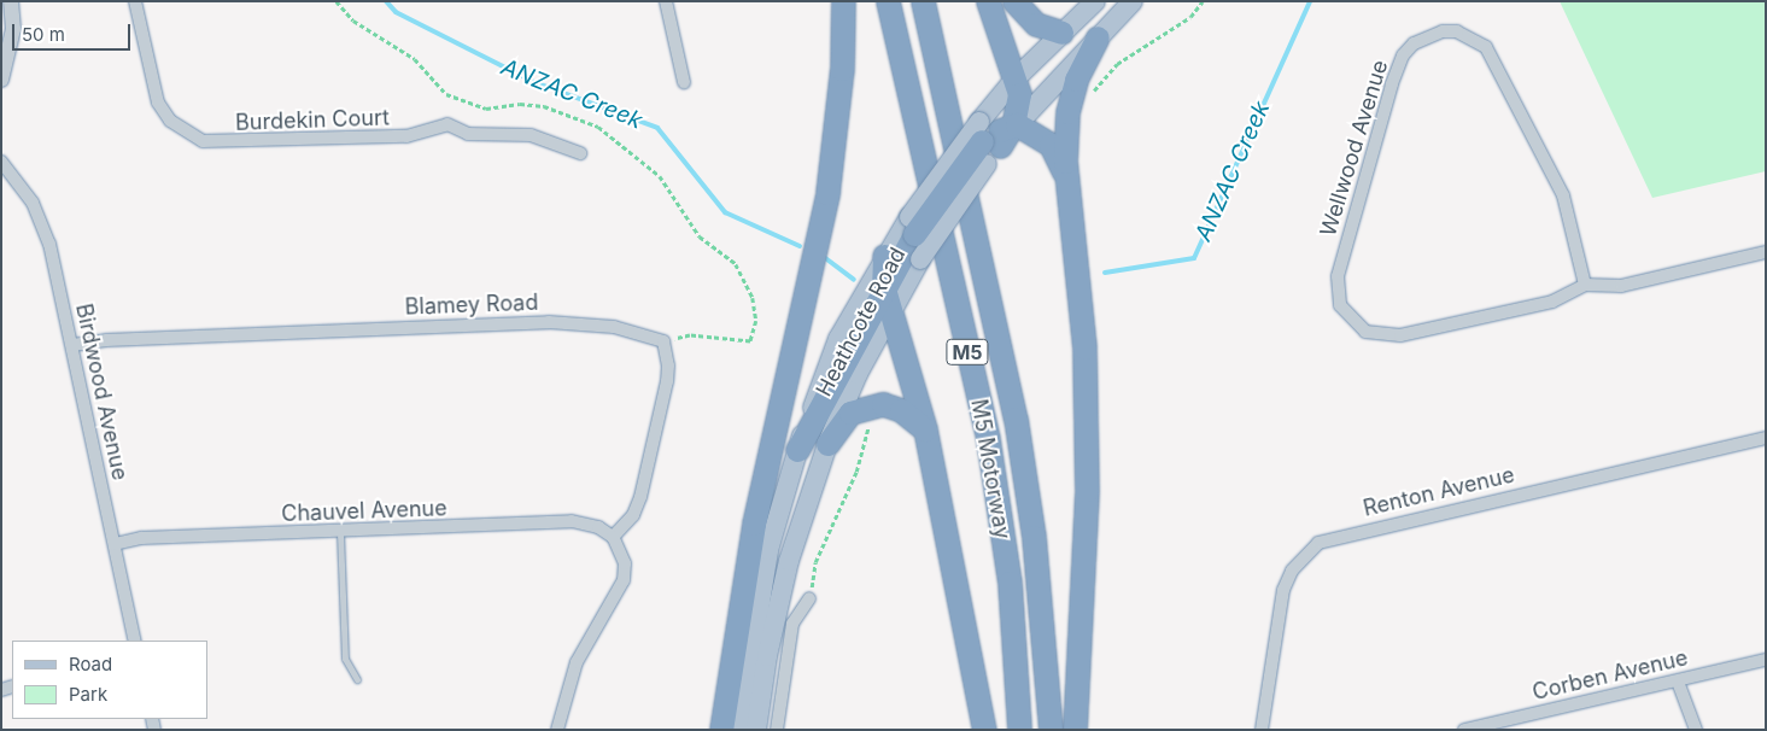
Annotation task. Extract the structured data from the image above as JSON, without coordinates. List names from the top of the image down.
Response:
{
  "streets": {
    "highway": ["M5", "M5 Motorway"],
    "main road": ["Heathcote Road"],
    "street": [
      "Burdekin Court",
      "Wellwood Avenue",
      "Blamey Road",
      "Birdwood Avenue",
      "Renton Avenue",
      "Chauvel Avenue",
      "Corben Avenue"
    ]
  },
  "crossings": [
    ["Blamey Road", "Birdwood Avenue"],
    ["Birdwood Avenue", "Chauvel Avenue"]
  ],
  "water": ["ANZAC Creek"],
  "legend": ["Road", "Park"],
  "scale_bar": "50 m"
}
